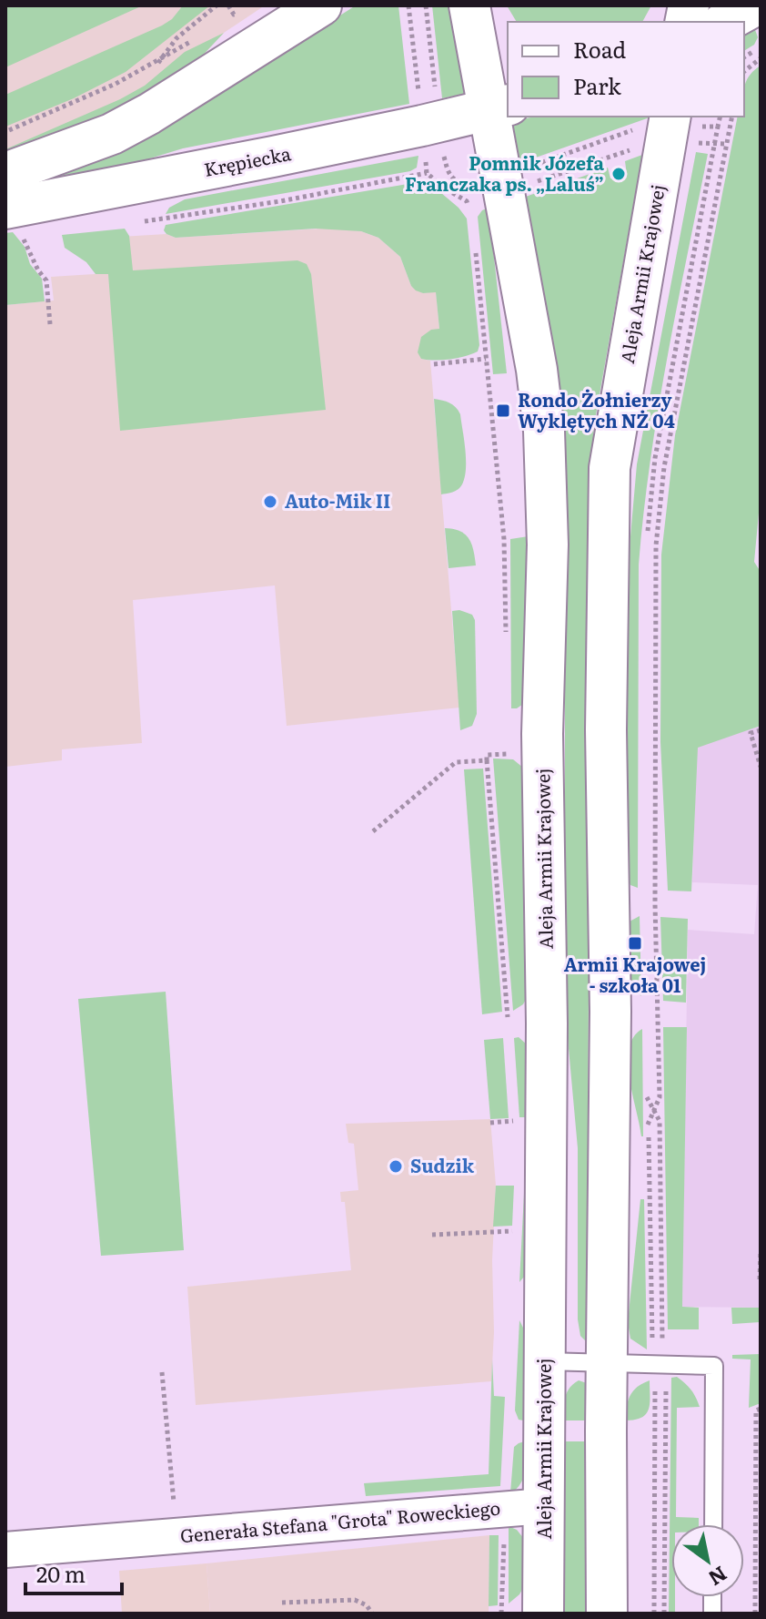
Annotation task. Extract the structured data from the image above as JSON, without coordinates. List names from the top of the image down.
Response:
{
  "streets": {
    "street": ["Krępiecka", "Aleja Armii Krajowej", "Generała Stefana \"Grota\" Roweckiego"]
  },
  "crossings": [
    ["Krępiecka", "Aleja Armii Krajowej"],
    ["Aleja Armii Krajowej", "Generała Stefana \"Grota\" Roweckiego"]
  ],
  "places": {
    "other": ["Pomnik Józefa Franczaka ps. „Laluś”", "Auto-Mik II", "Sudzik"],
    "transit": ["Rondo Żołnierzy Wyklętych NŻ 04", "Armii Krajowej - szkoła 01"]
  },
  "legend": ["Road", "Park"],
  "scale_bar": "20 m",
  "north": "bottom right"
}
